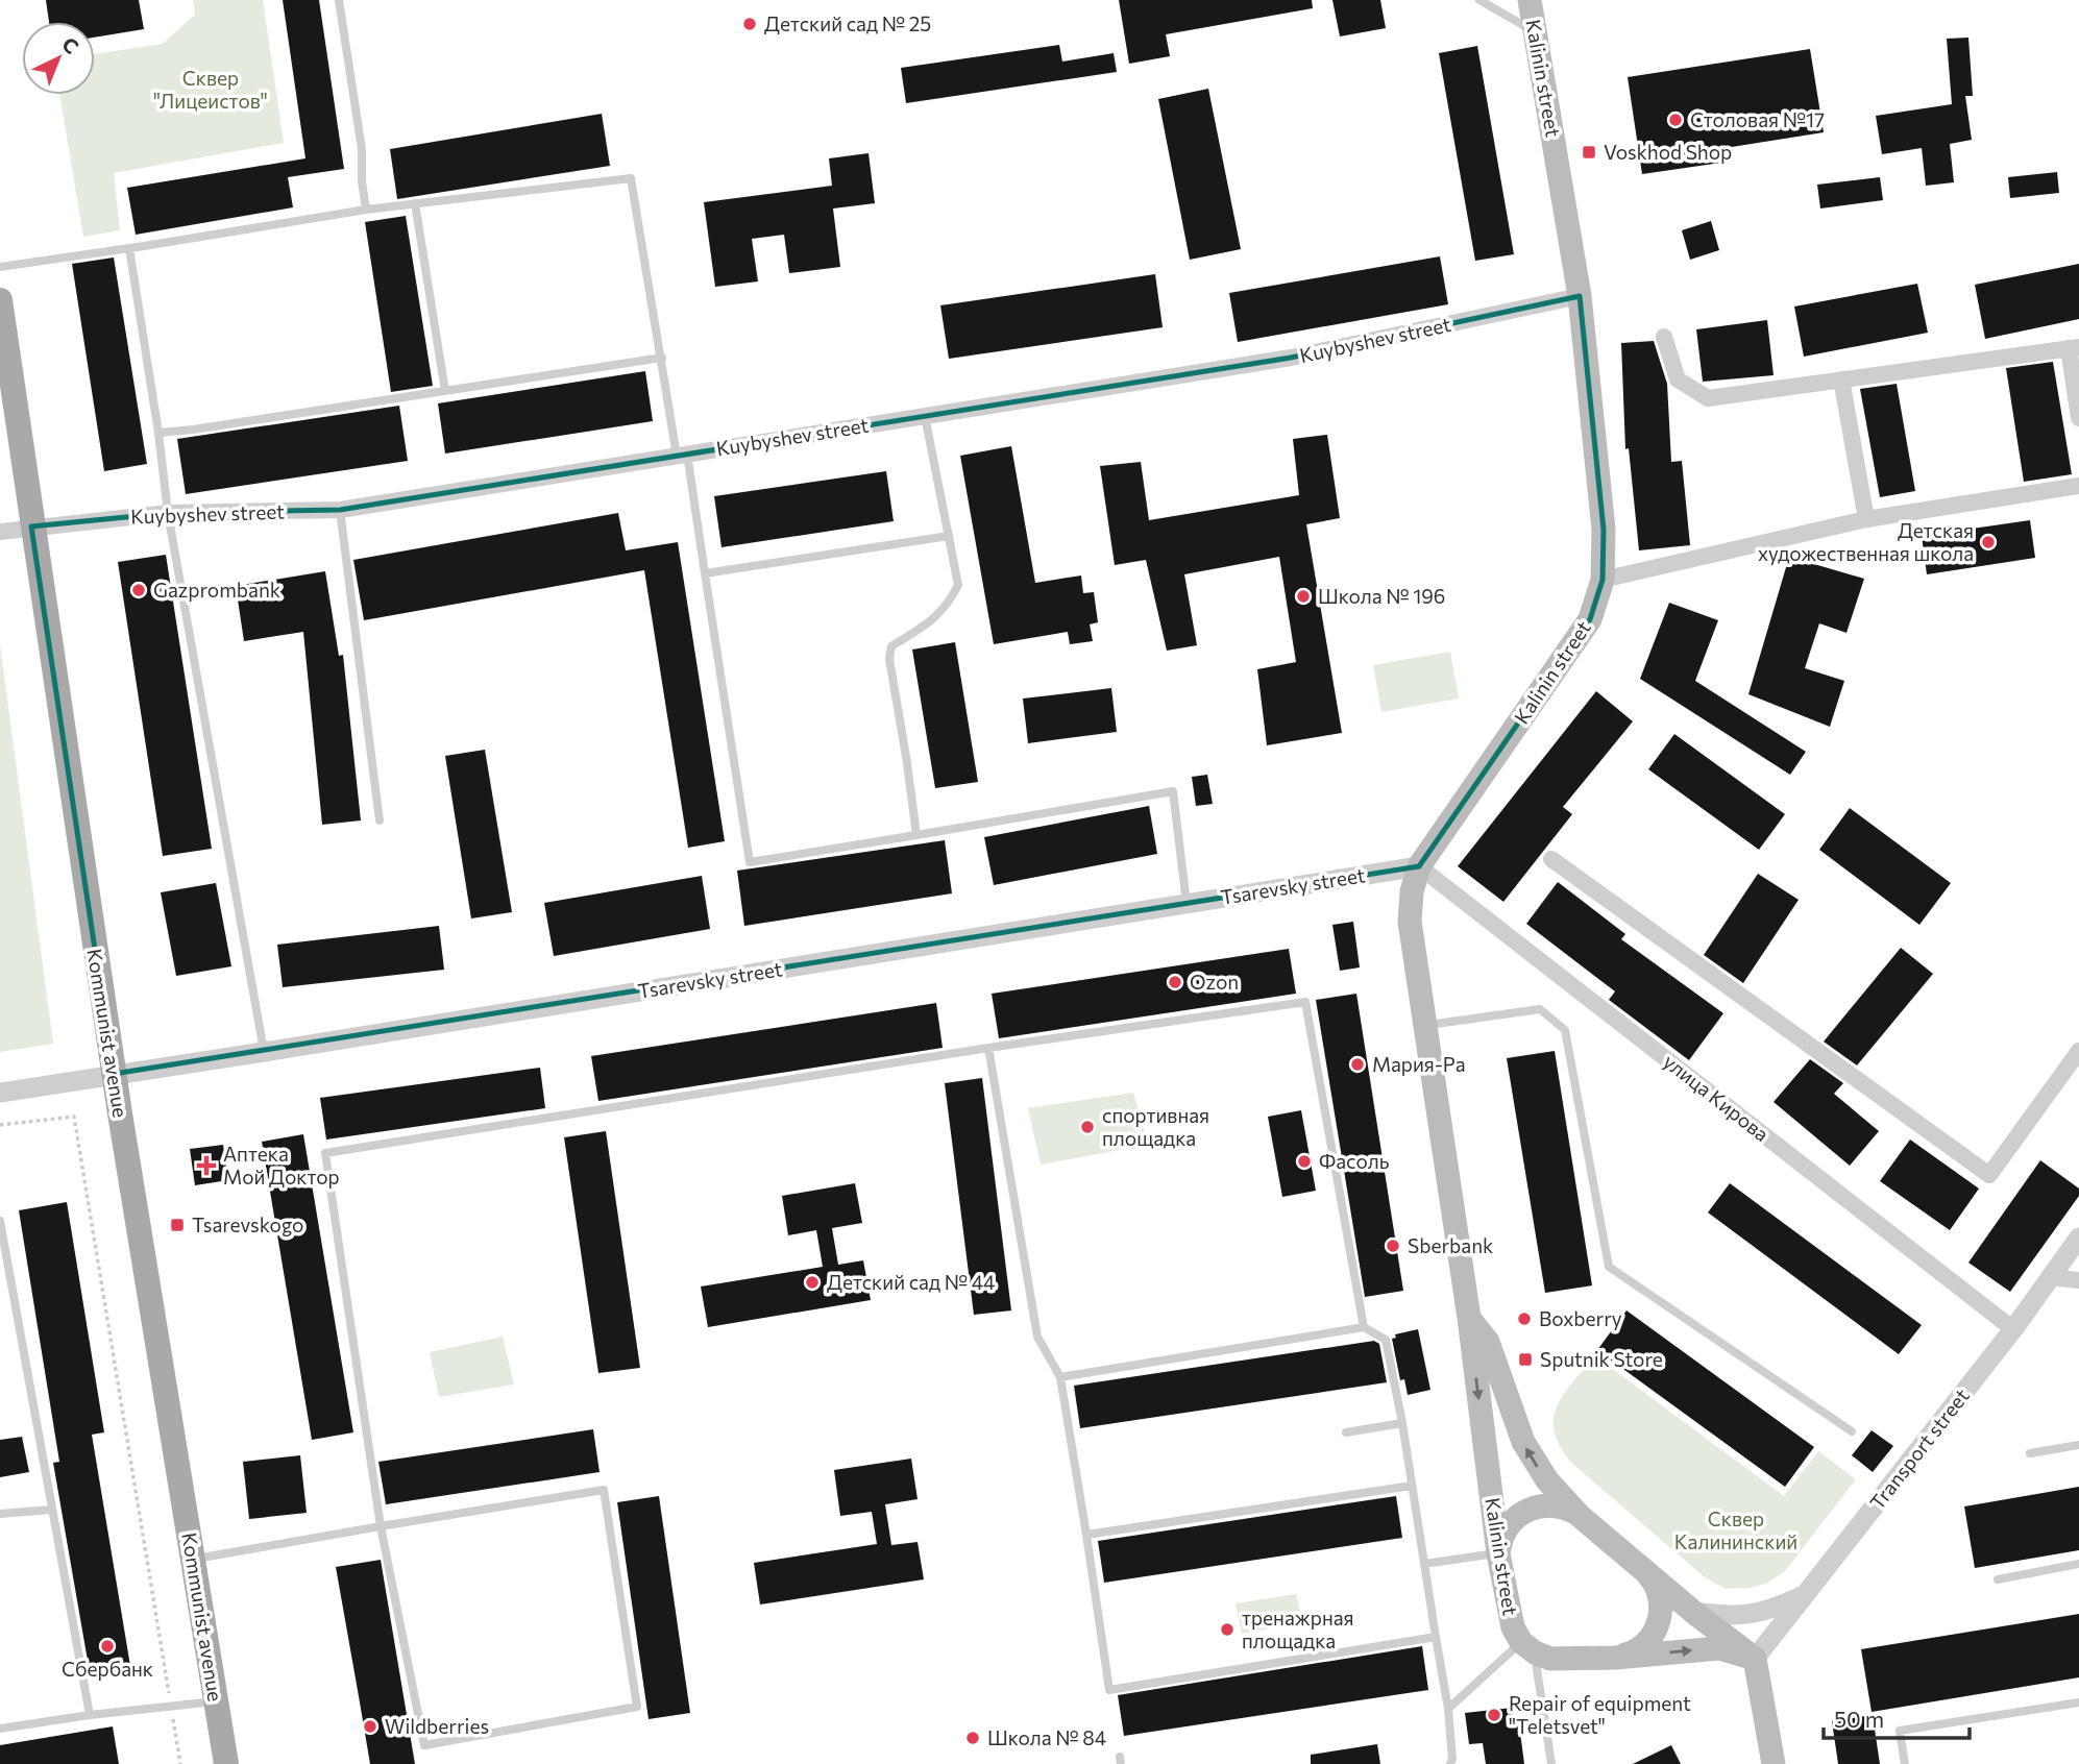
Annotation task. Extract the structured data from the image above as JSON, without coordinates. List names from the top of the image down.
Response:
{
  "streets": {
    "main road": ["Kalinin street", "Kommunist avenue"],
    "street": [
      "Kuybyshev street",
      "Tsarevsky street",
      "улица Кирова",
      "Transport street"
    ]
  },
  "crossings": [
    ["Kalinin street", "Kuybyshev street"],
    ["Kalinin street", "Tsarevsky street"],
    ["Kalinin street", "улица Кирова"],
    ["Kalinin street", "Transport street"],
    ["Kuybyshev street", "Kommunist avenue"],
    ["Tsarevsky street", "Kommunist avenue"],
    ["Tsarevsky street", "улица Кирова"],
    ["улица Кирова", "Transport street"]
  ],
  "parks": ["Сквер \"Лицеистов\"", "Сквер Калининский"],
  "places": {
    "other": [
      "Детский сад № 25",
      "Столовая №17",
      "Детская художественная школа",
      "Gazprombank",
      "Школа № 196",
      "Ozon",
      "Мария-Ра",
      "спортивная площадка",
      "Фасоль",
      "Sberbank",
      "Детский сад № 44",
      "Boxberry",
      "тренажрная площадка",
      "Сбербанк",
      "Repair of equipment \"Teletsvet\"",
      "Wildberries",
      "Школа № 84"
    ],
    "transit": ["Voskhod Shop", "Tsarevskogo", "Sputnik Store"],
    "health": ["Аптека Мой Доктор"]
  },
  "scale_bar": "50 m",
  "north": "top right"
}
